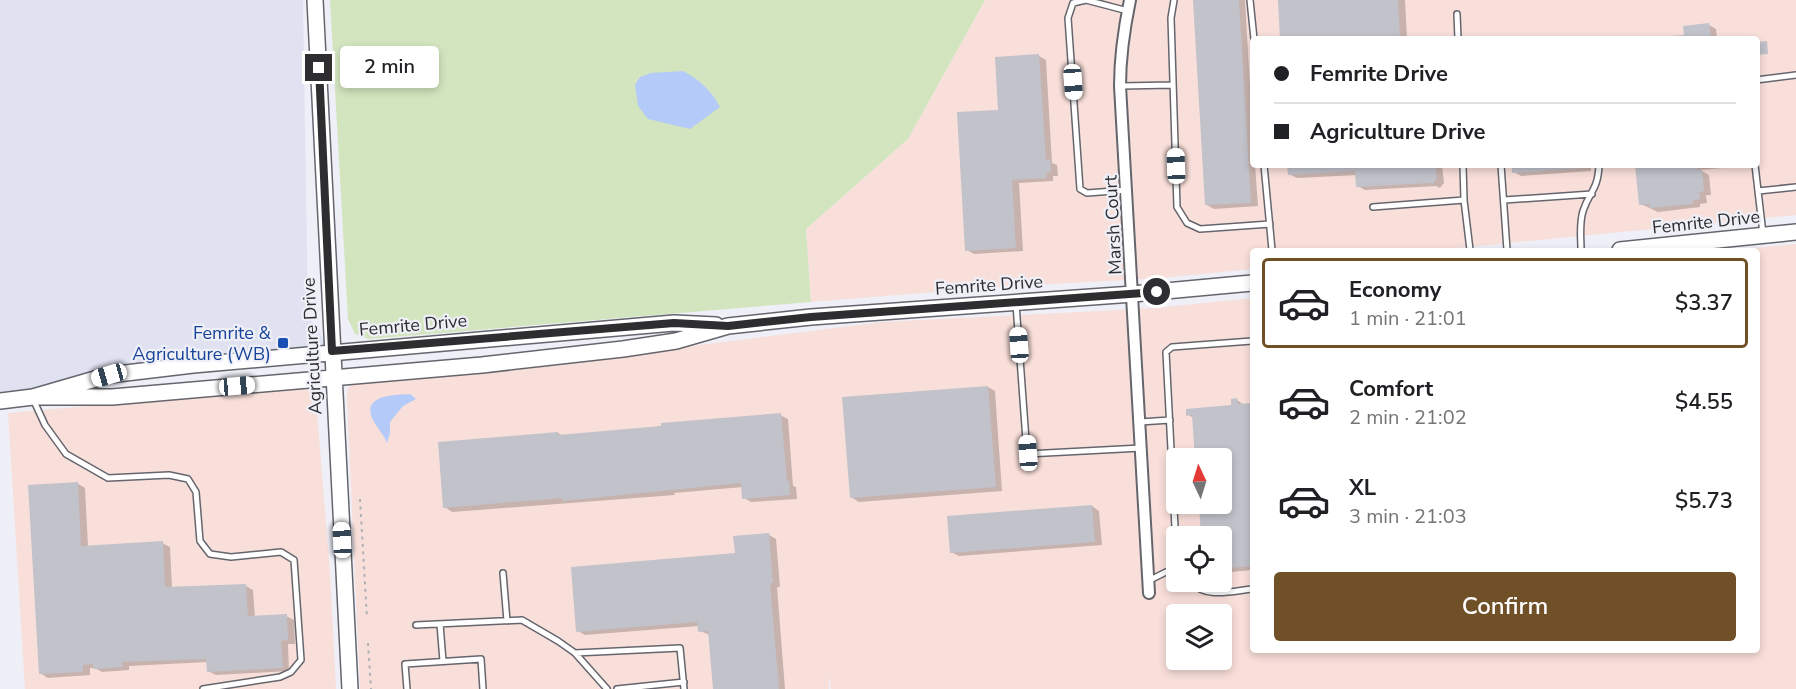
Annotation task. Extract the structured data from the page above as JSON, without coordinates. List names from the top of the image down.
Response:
{
  "streets": {
    "street": ["Femrite Drive", "Marsh Court", "Agriculture Drive"]
  },
  "crossings": [
    ["Femrite Drive", "Marsh Court"],
    ["Femrite Drive", "Agriculture Drive"]
  ],
  "places": {
    "transit": ["Femrite & Agriculture (WB)"]
  },
  "north": "top",
  "page": {
    "banner": ["Femrite Drive", "Agriculture Drive"],
    "bubble": "2 min",
    "list": [
      {
        "name": "Economy",
        "note": "1 min · 21:01",
        "value": "$3.37"
      },
      {
        "name": "Comfort",
        "note": "2 min · 21:02",
        "value": "$4.55"
      },
      {
        "name": "XL",
        "note": "3 min · 21:03",
        "value": "$5.73"
      }
    ],
    "buttons": "Confirm"
  }
}
